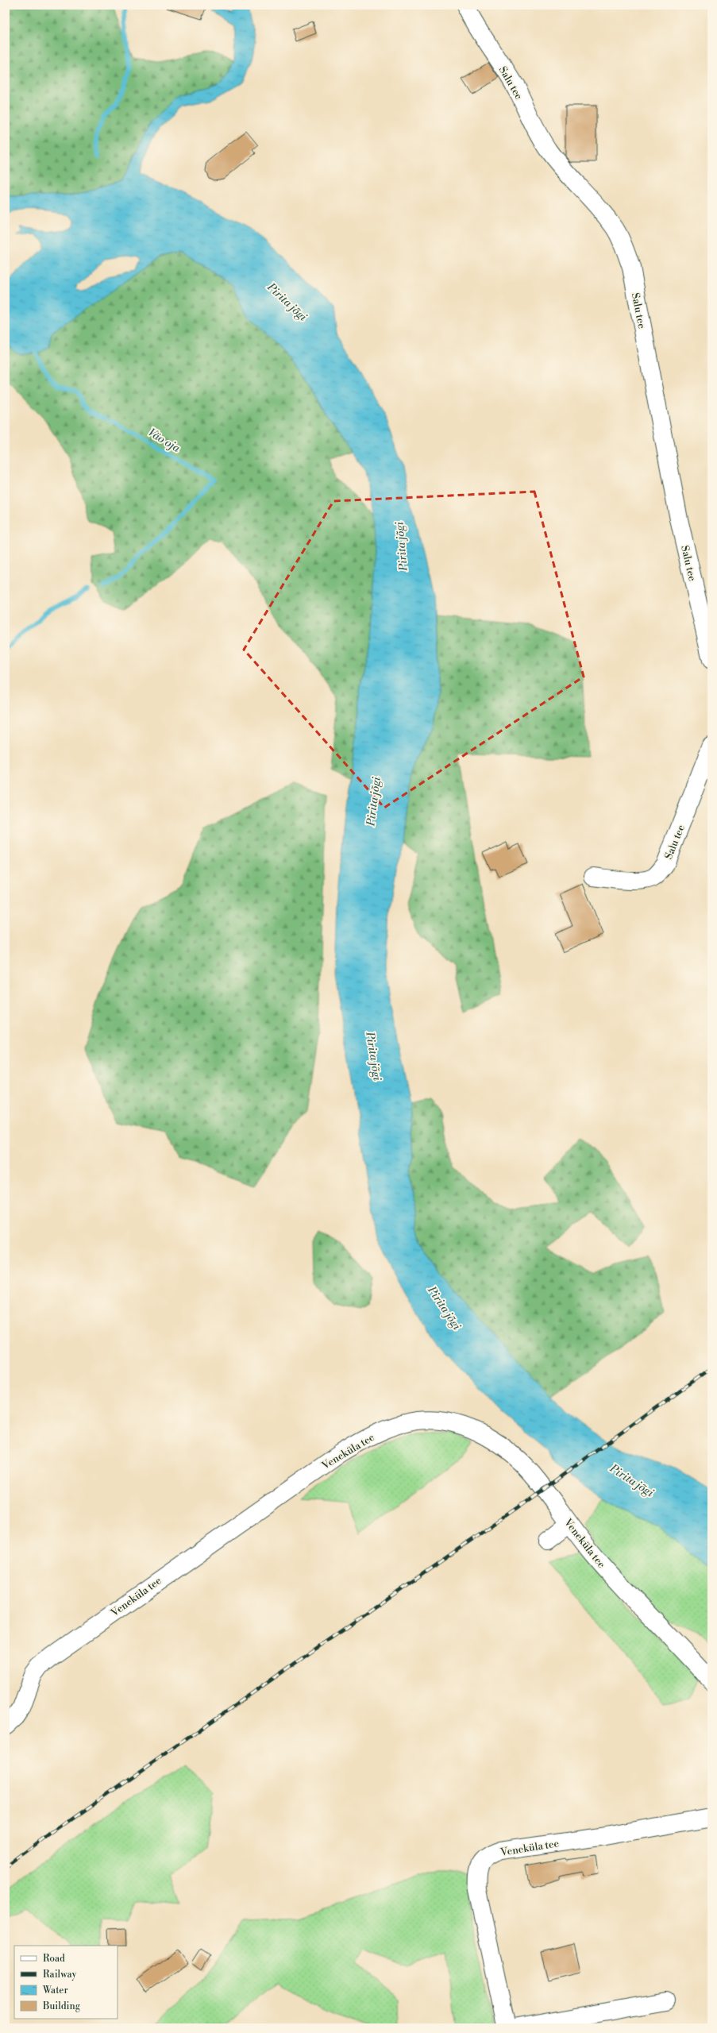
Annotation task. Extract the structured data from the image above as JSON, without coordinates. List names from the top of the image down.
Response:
{
  "streets": {
    "street": ["Salu tee", "Veneküla tee"]
  },
  "water": ["Pirita jõgi", "Väo oja"],
  "legend": [
    "Road",
    "Railway",
    "Water",
    "Building"
  ]
}
